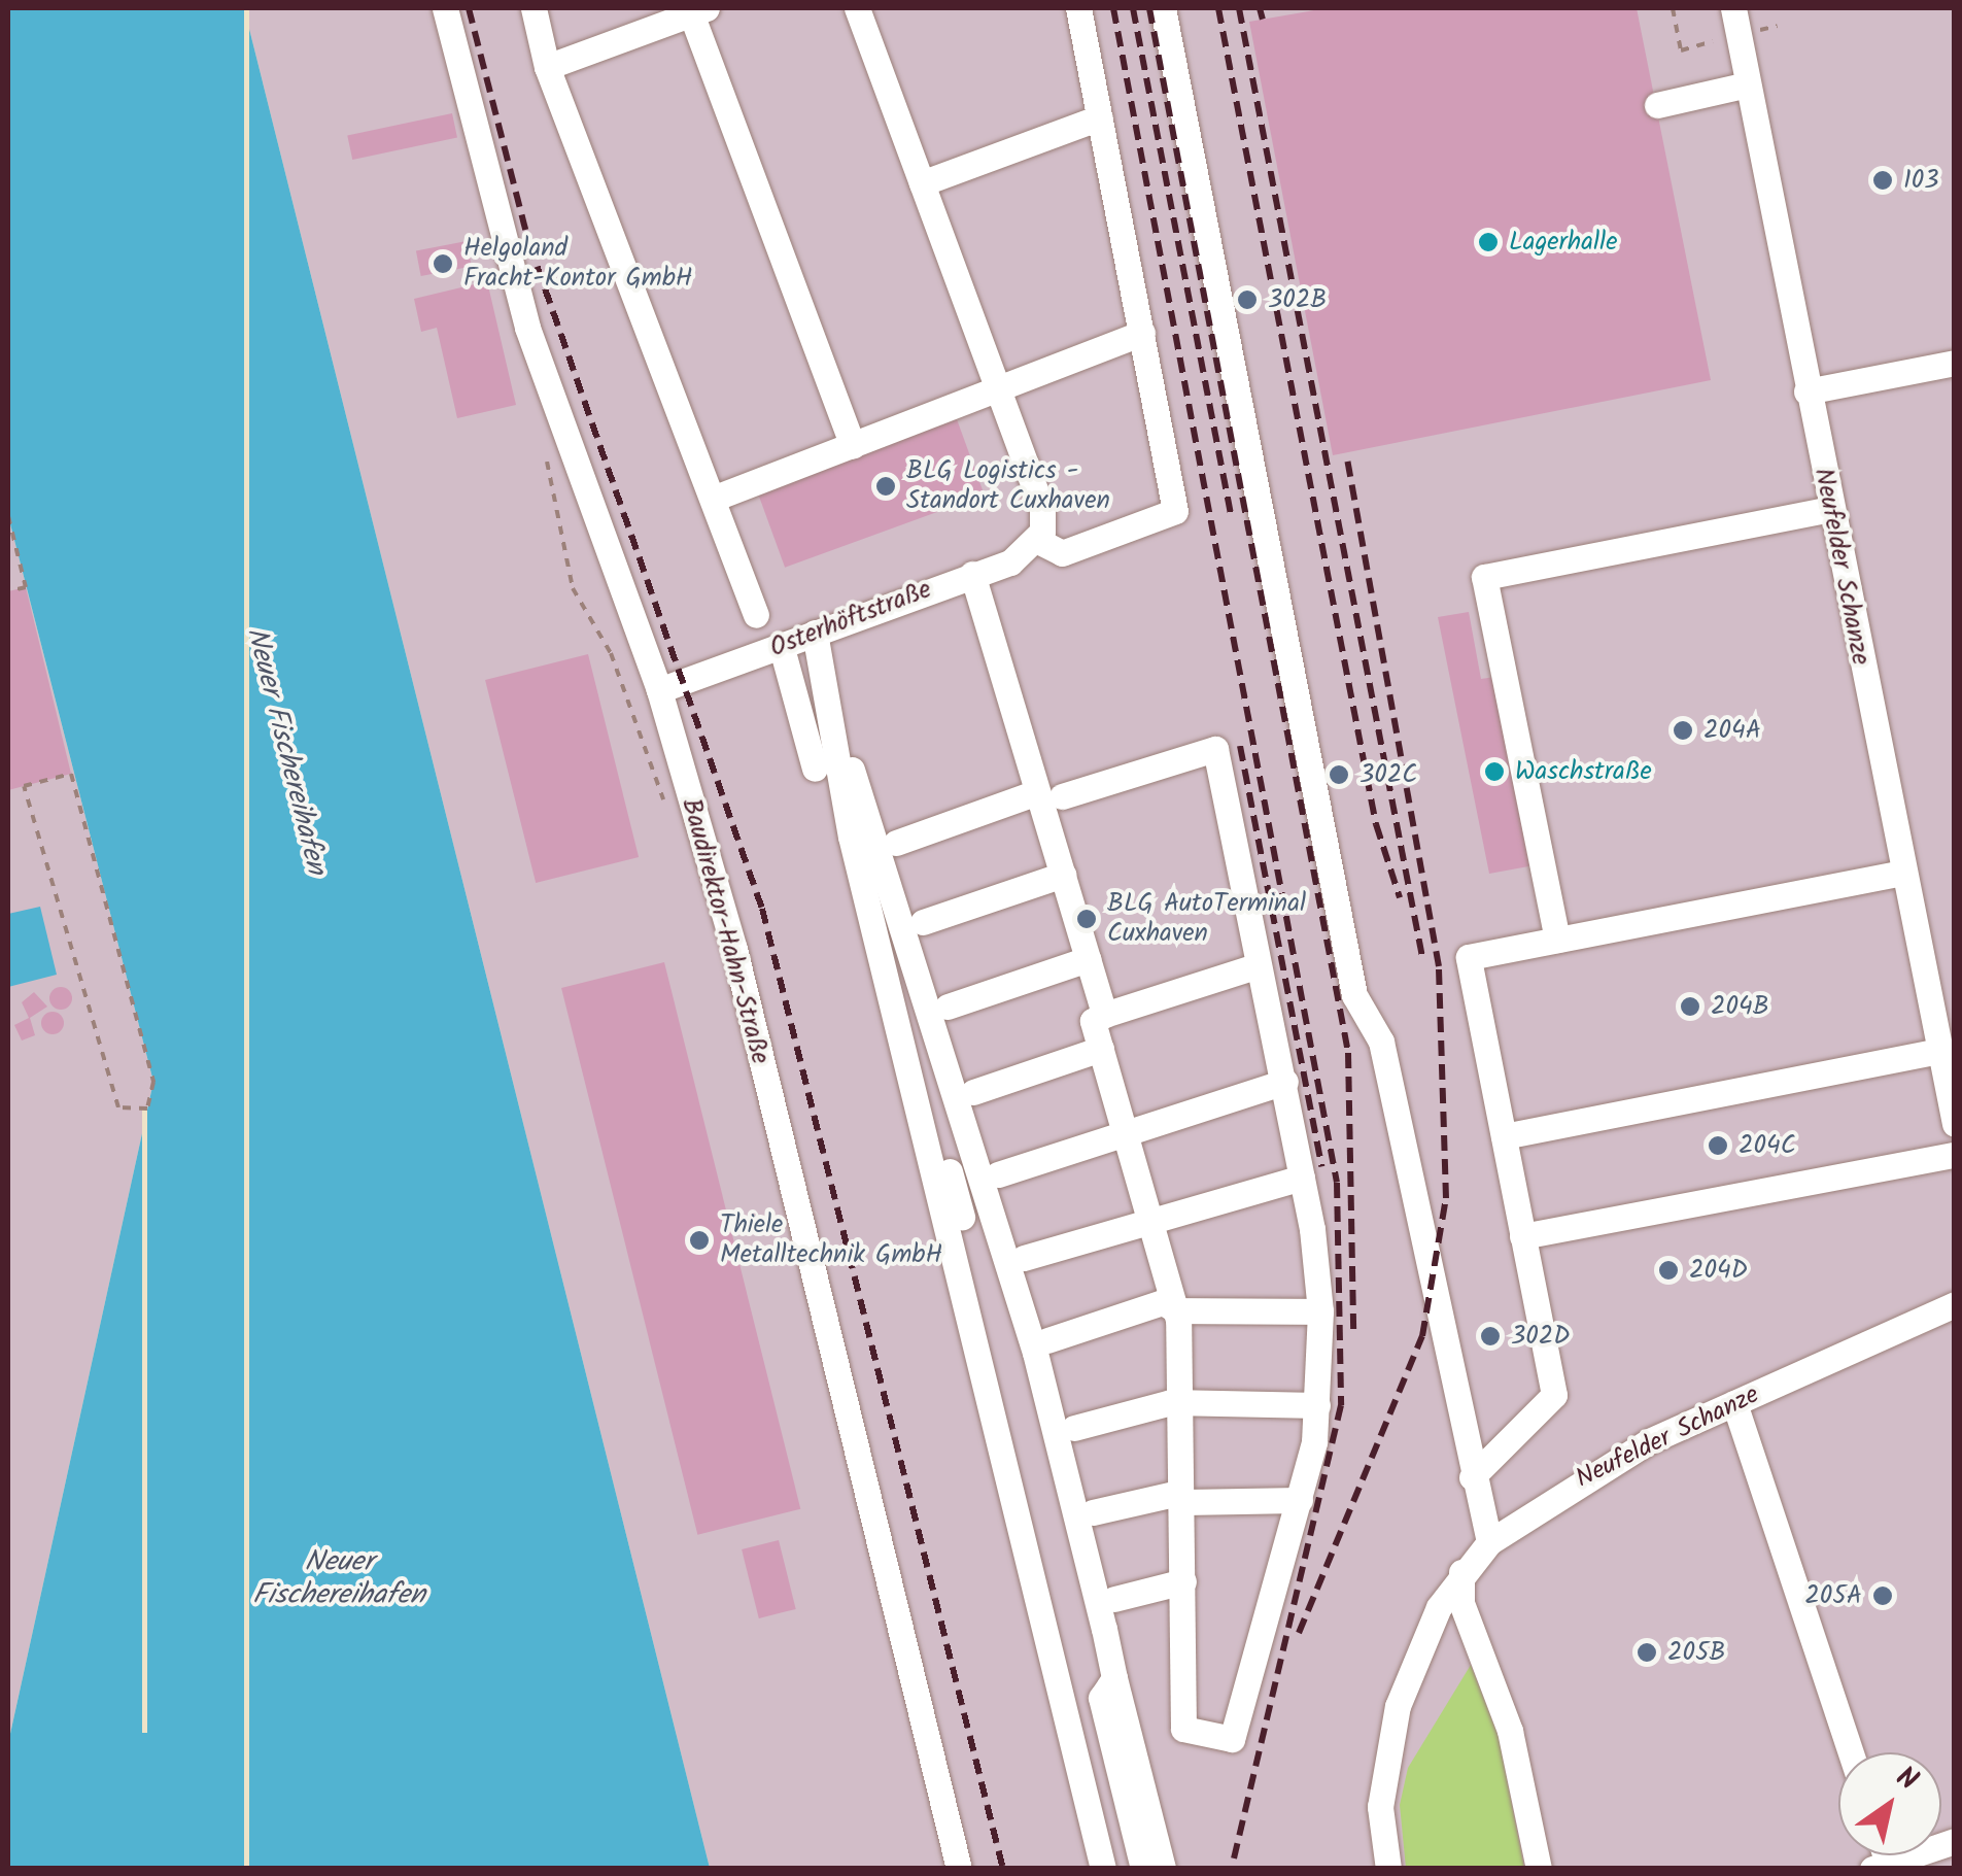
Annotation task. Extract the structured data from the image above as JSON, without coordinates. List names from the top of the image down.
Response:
{
  "streets": {
    "street": ["Neufelder Schanze", "Osterhöftstraße", "Baudirektor-Hahn-Straße"]
  },
  "crossings": [
    ["Osterhöftstraße", "Baudirektor-Hahn-Straße"]
  ],
  "water": ["Neuer Fischereihafen"],
  "places": [
    "103",
    "Lagerhalle",
    "Helgoland Fracht-Kontor GmbH",
    "302B",
    "BLG Logistics - Standort Cuxhaven",
    "204A",
    "Waschstraße",
    "302C",
    "BLG AutoTerminal Cuxhaven",
    "204B",
    "204C",
    "Thiele Metalltechnik GmbH",
    "204D",
    "302D",
    "205A",
    "205B"
  ],
  "north": "top right"
}
